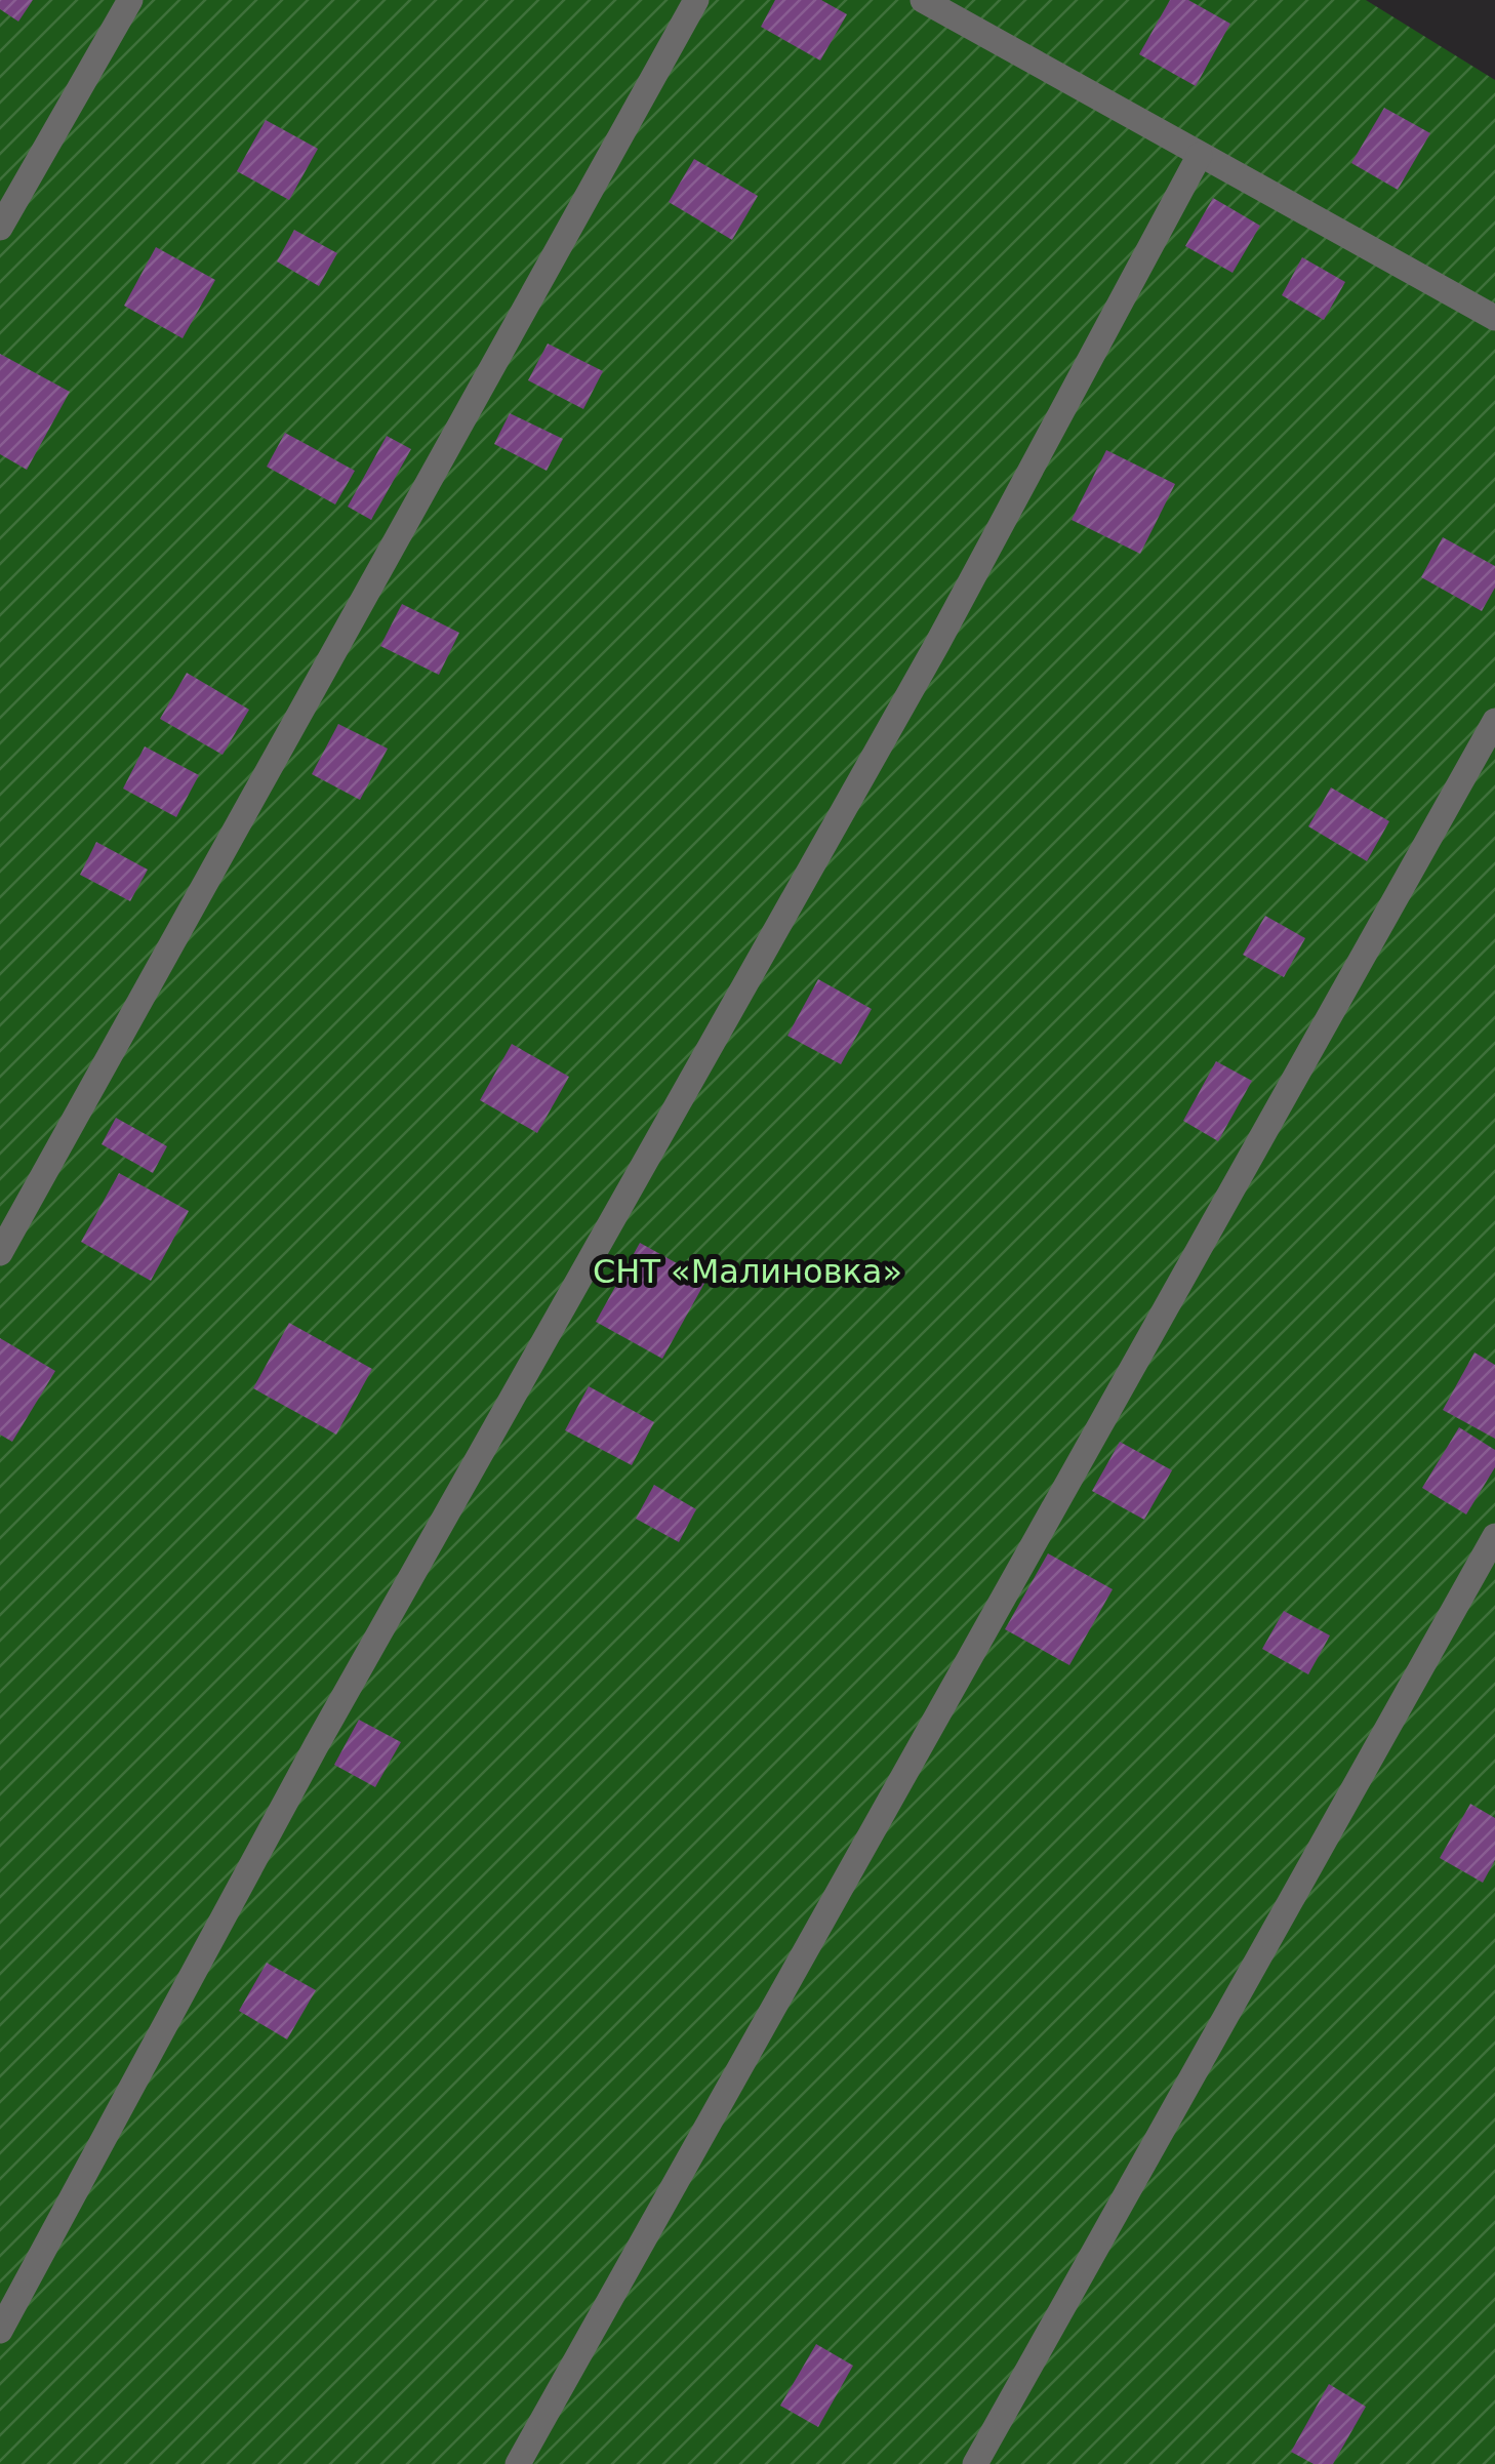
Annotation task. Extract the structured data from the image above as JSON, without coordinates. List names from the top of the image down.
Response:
{
  "parks": ["СНТ «Малиновка»"]
}
